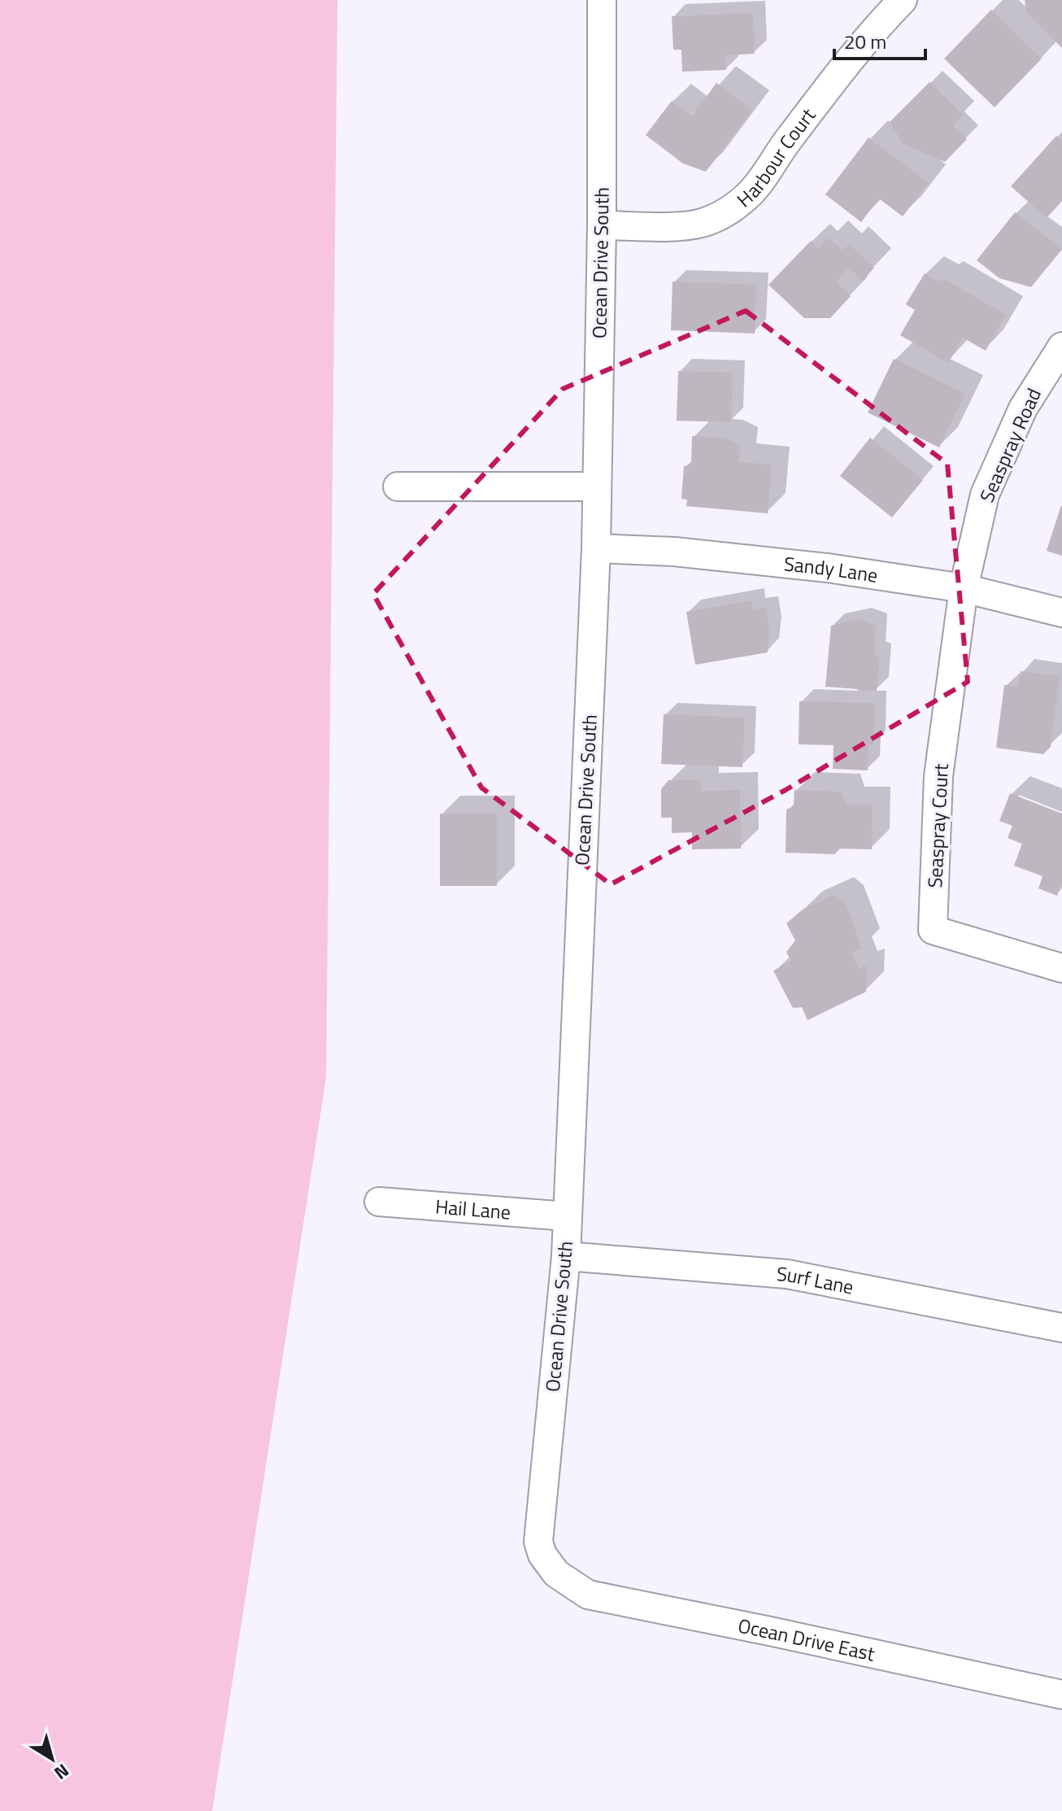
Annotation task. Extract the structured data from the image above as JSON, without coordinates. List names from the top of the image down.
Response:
{
  "streets": {
    "street": [
      "Harbour Court",
      "Ocean Drive South",
      "Seaspray Road",
      "Sandy Lane",
      "Seaspray Court",
      "Hail Lane",
      "Surf Lane",
      "Ocean Drive East"
    ]
  },
  "crossings": [
    ["Harbour Court", "Ocean Drive South"],
    ["Ocean Drive South", "Sandy Lane"],
    ["Ocean Drive South", "Hail Lane"],
    ["Ocean Drive South", "Surf Lane"],
    ["Ocean Drive South", "Ocean Drive East"],
    ["Seaspray Road", "Sandy Lane"],
    ["Seaspray Road", "Seaspray Court"],
    ["Sandy Lane", "Seaspray Court"]
  ],
  "scale_bar": "20 m",
  "north": "bottom right"
}
